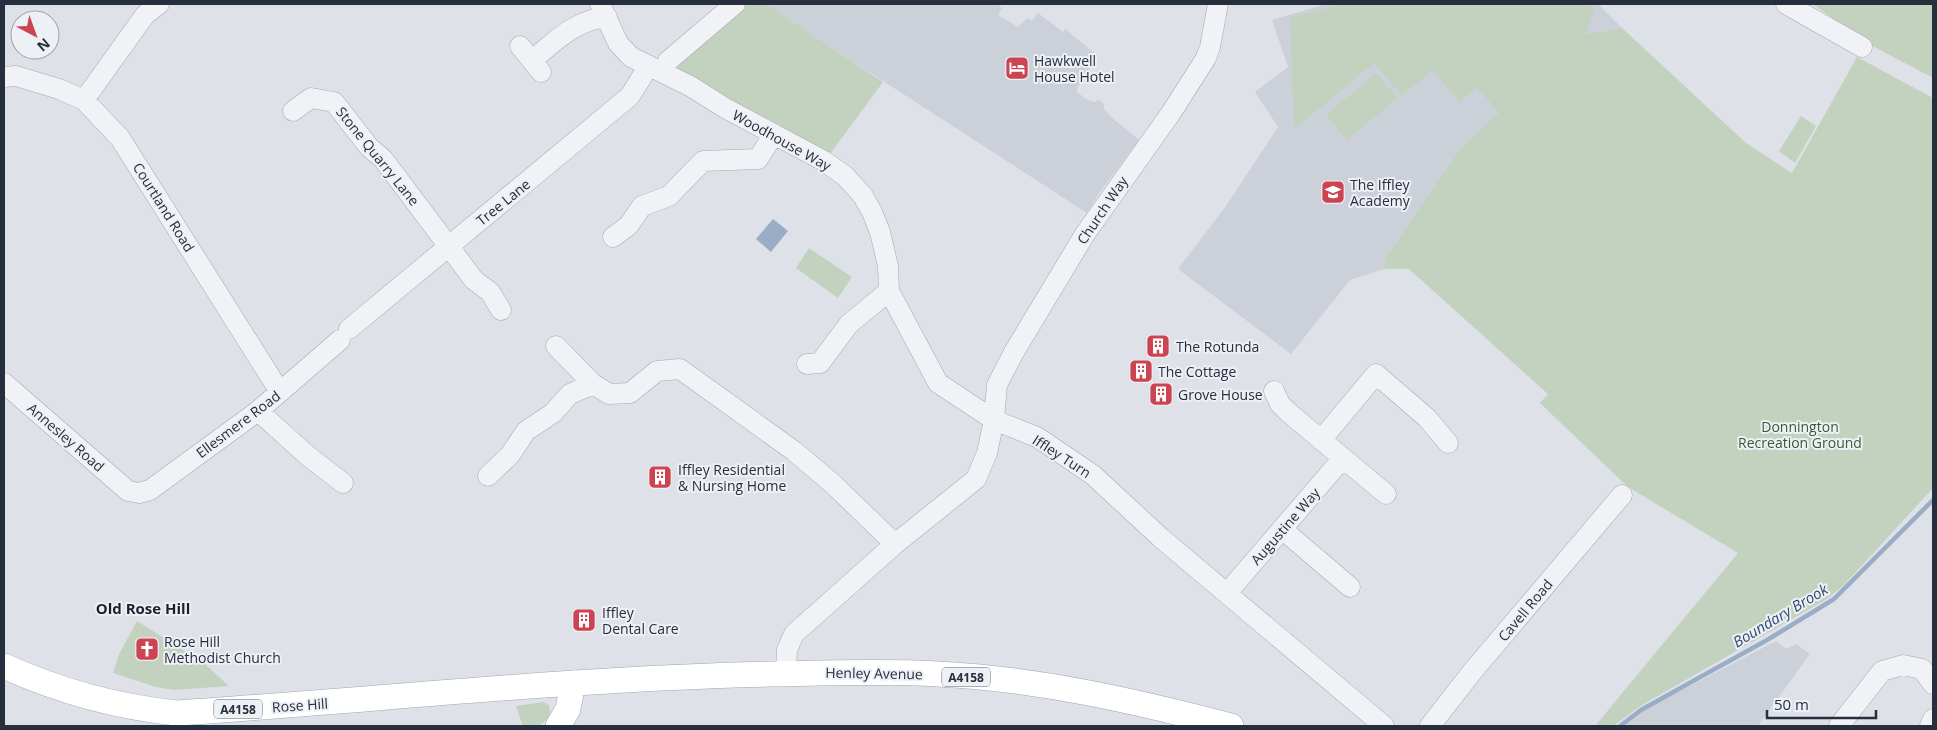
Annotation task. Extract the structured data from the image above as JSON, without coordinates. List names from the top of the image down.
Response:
{
  "streets": {
    "main road": ["Henley Avenue", "A4158", "Rose Hill"],
    "street": [
      "Woodhouse Way",
      "Stone Quarry Lane",
      "Tree Lane",
      "Courtland Road",
      "Church Way",
      "Ellesmere Road",
      "Annesley Road",
      "Iffley Turn",
      "Augustine Way",
      "Cavell Road"
    ]
  },
  "crossings": [
    ["Woodhouse Way", "Tree Lane"],
    ["Woodhouse Way", "Church Way"],
    ["Woodhouse Way", "Iffley Turn"],
    ["Stone Quarry Lane", "Tree Lane"],
    ["Tree Lane", "Ellesmere Road"],
    ["Courtland Road", "Ellesmere Road"],
    ["Church Way", "Iffley Turn"],
    ["Ellesmere Road", "Annesley Road"],
    ["Iffley Turn", "Augustine Way"],
    ["Henley Avenue", "Rose Hill"]
  ],
  "districts": ["Old Rose Hill"],
  "water": ["Boundary Brook"],
  "parks": ["Donnington Recreation Ground"],
  "places": {
    "hotel": ["Hawkwell House Hotel"],
    "school or university": ["The Iffley Academy"],
    "building": [
      "The Rotunda",
      "The Cottage",
      "Grove House",
      "Iffley Residential & Nursing Home",
      "Iffley Dental Care"
    ],
    "church": ["Rose Hill Methodist Church"]
  },
  "scale_bar": "50 m",
  "north": "bottom right"
}
